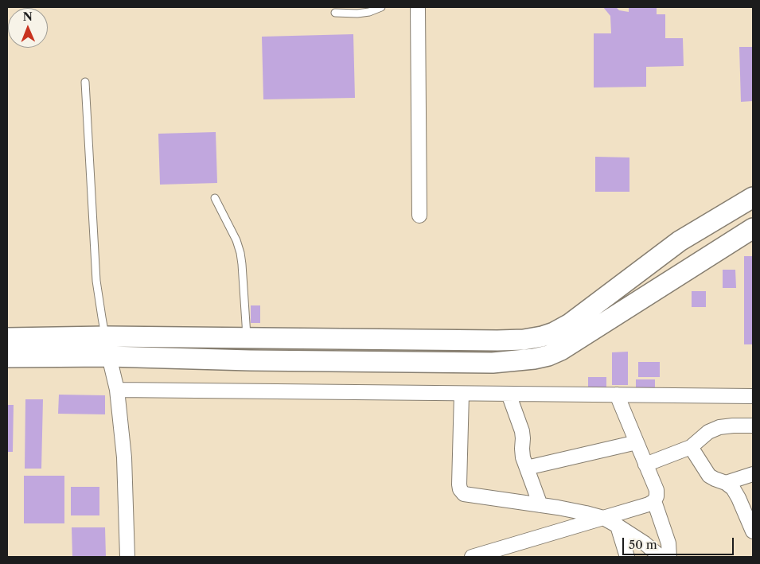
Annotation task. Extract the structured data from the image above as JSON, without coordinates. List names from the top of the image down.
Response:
{
  "scale_bar": "50 m",
  "north": "top"
}
